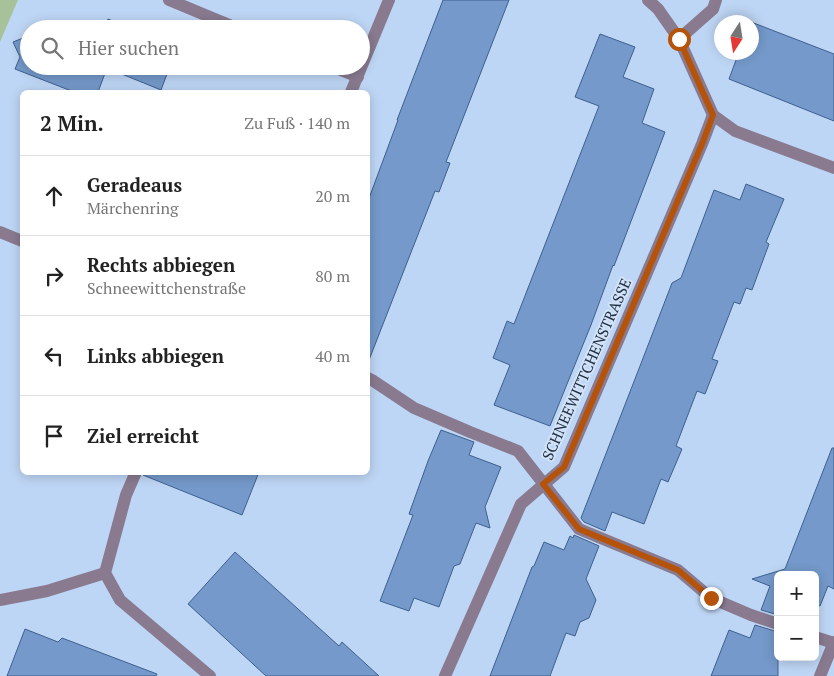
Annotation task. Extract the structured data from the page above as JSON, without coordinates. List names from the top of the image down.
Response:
{
  "streets": {
    "street": ["SCHNEEWITTCHENSTRASSE"]
  },
  "north": "bottom",
  "page": {
    "search": "Hier suchen",
    "heading": ["2 Min.", "Zu Fuß · 140 m"],
    "list": [
      ["Geradeaus", "Märchenring", "20 m"],
      ["Rechts abbiegen", "Schneewittchenstraße", "80 m"],
      ["Links abbiegen", "40 m"],
      "Ziel erreicht"
    ],
    "map_buttons": ["+", "−"]
  }
}
